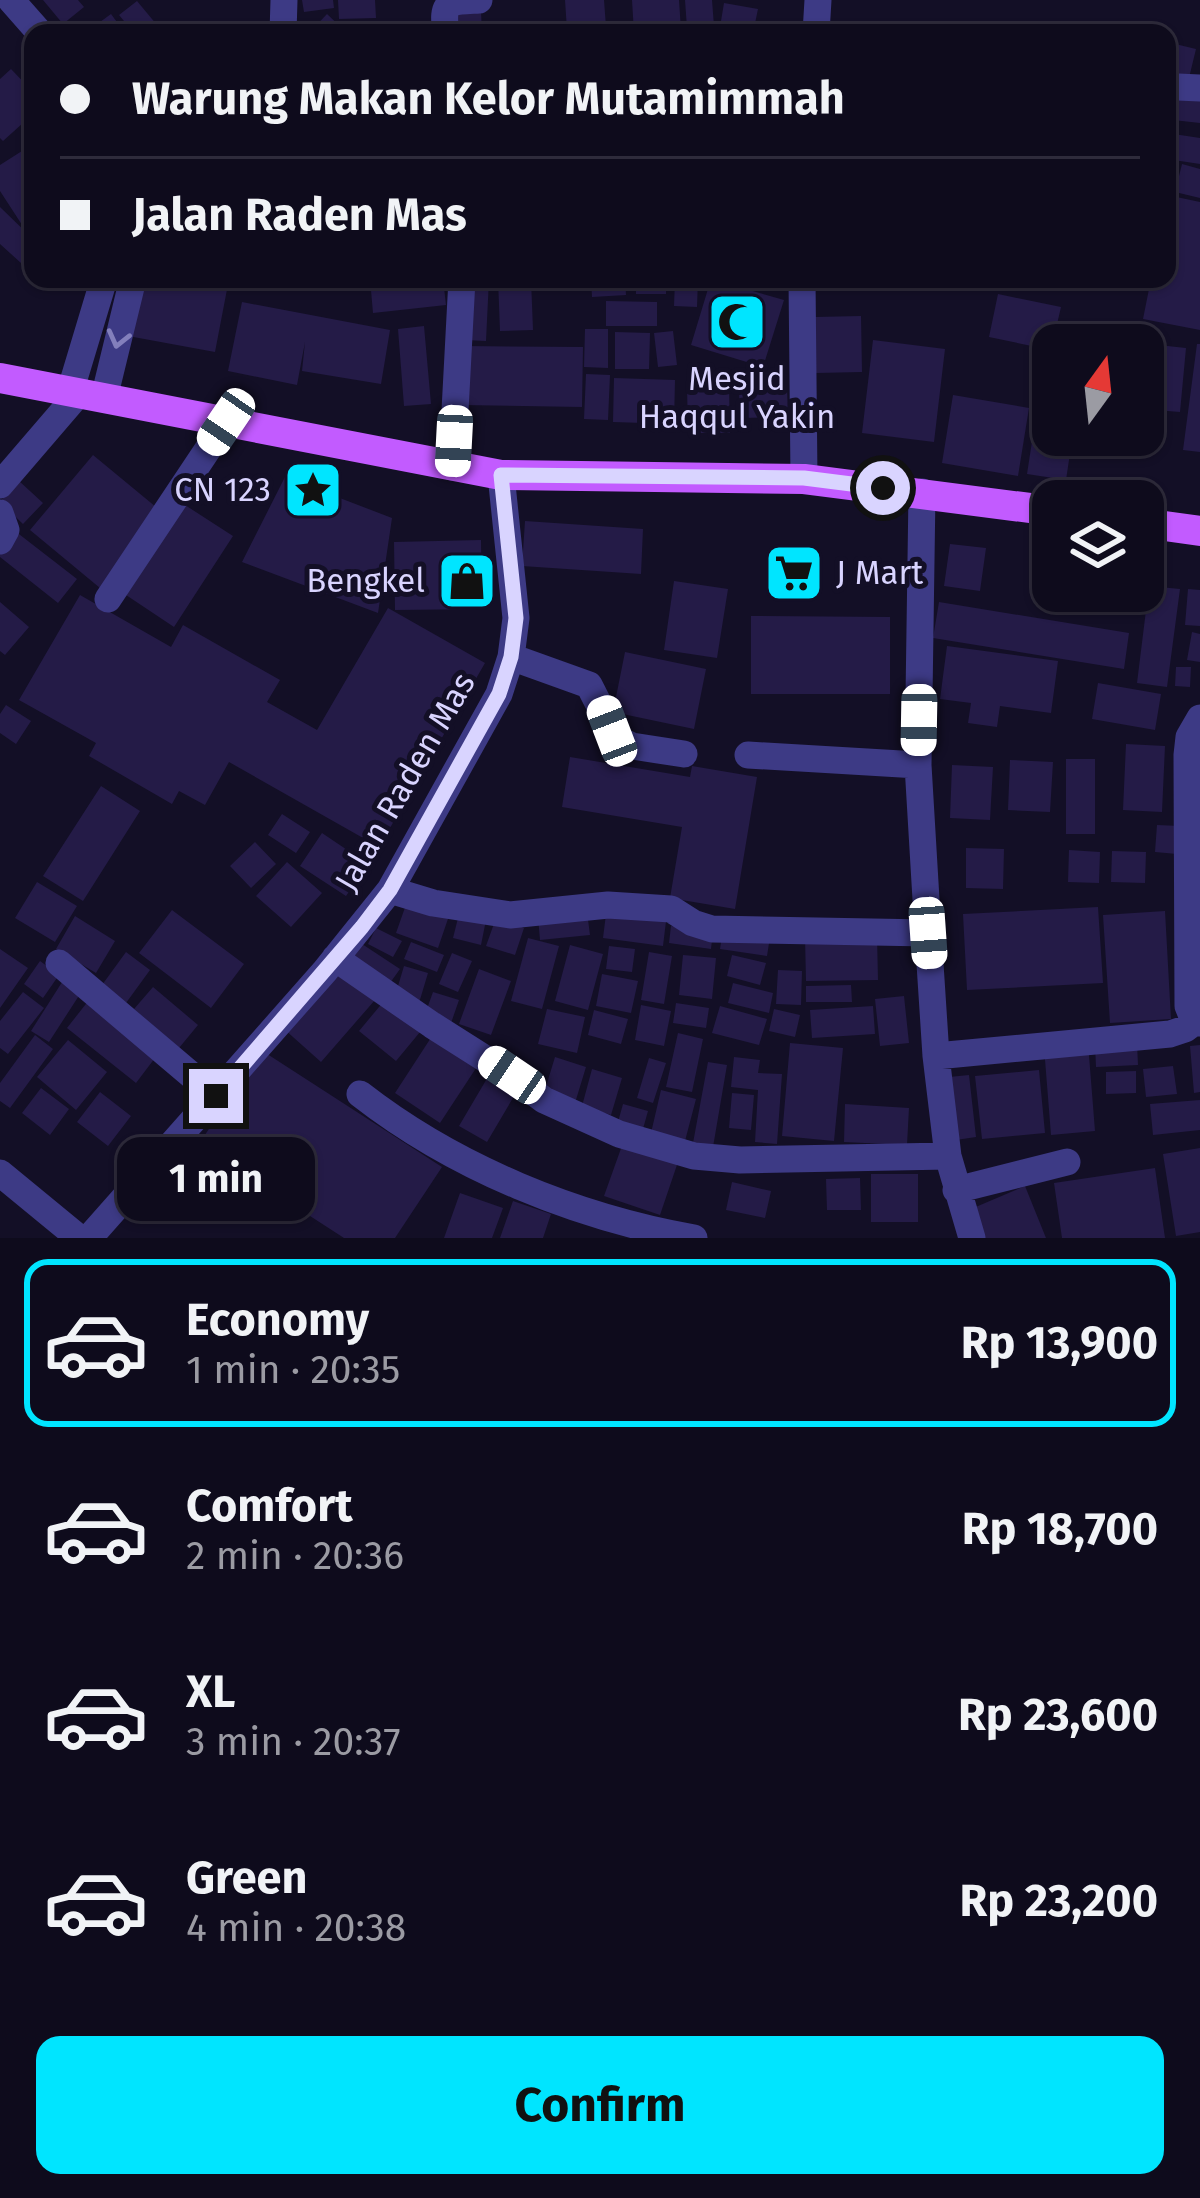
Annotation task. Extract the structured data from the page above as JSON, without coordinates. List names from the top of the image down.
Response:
{
  "streets": {
    "street": ["Jalan Raden Mas"]
  },
  "places": {
    "mosque": ["Mesjid Haqqul Yakin"],
    "place": ["CN 123"],
    "supermarket": ["J Mart"],
    "shop": ["Bengkel"]
  },
  "north": "top",
  "page": {
    "banner": ["Warung Makan Kelor Mutamimmah", "Jalan Raden Mas"],
    "bubble": "1 min",
    "list": [
      {
        "name": "Economy",
        "note": "1 min · 20:35",
        "value": "Rp 13,900"
      },
      {
        "name": "Comfort",
        "note": "2 min · 20:36",
        "value": "Rp 18,700"
      },
      {
        "name": "XL",
        "note": "3 min · 20:37",
        "value": "Rp 23,600"
      },
      {
        "name": "Green",
        "note": "4 min · 20:38",
        "value": "Rp 23,200"
      }
    ],
    "buttons": "Confirm"
  }
}
